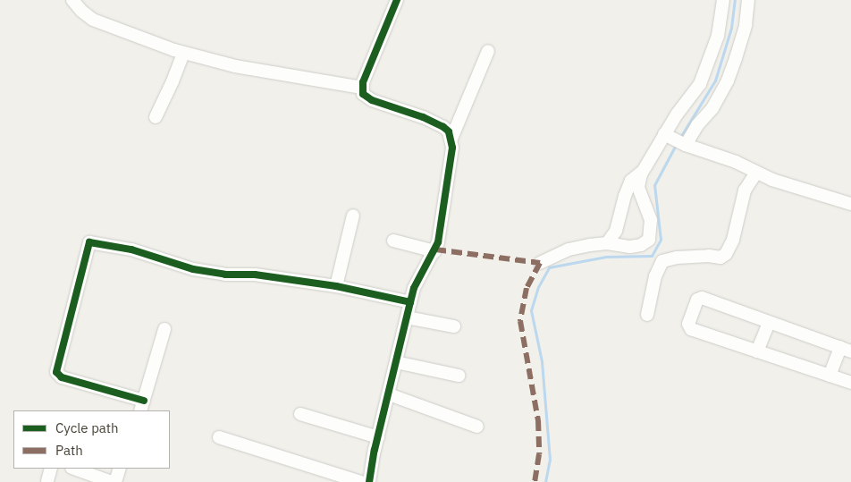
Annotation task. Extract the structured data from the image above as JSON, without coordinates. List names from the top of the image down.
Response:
{
  "legend": ["Cycle path", "Path"]
}
